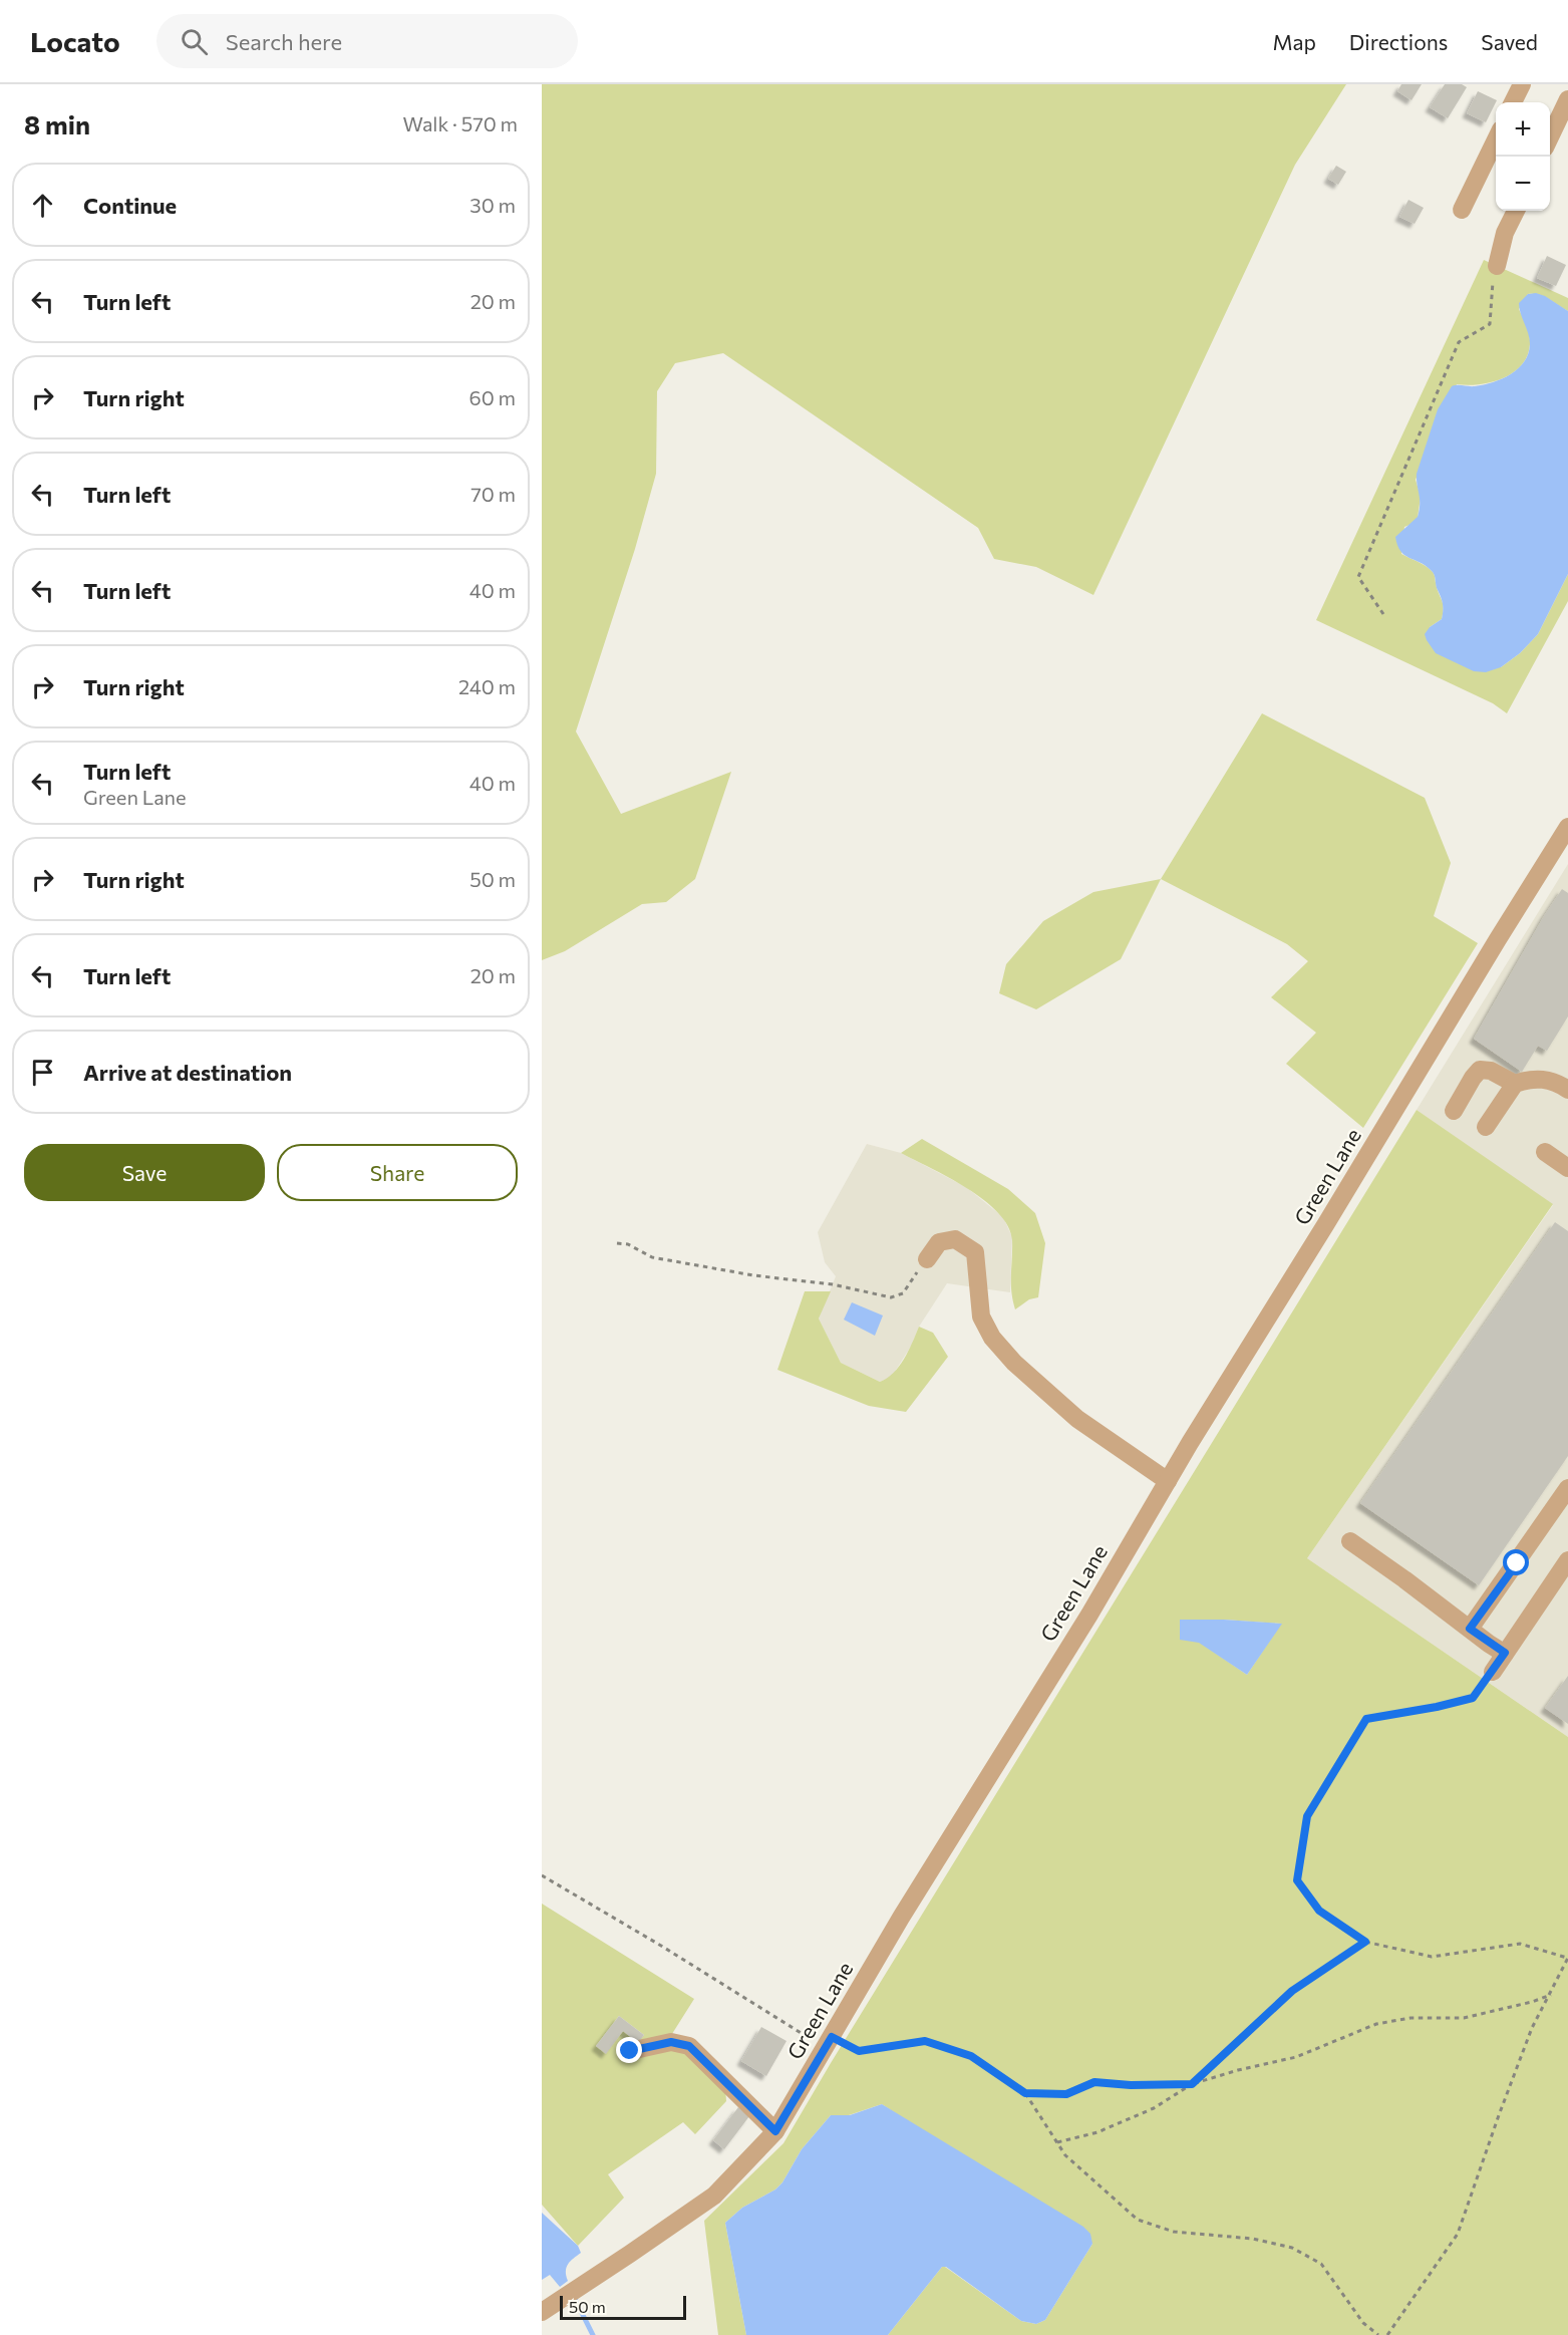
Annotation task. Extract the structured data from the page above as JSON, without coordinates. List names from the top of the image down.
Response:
{
  "streets": {
    "street": ["Green Lane"]
  },
  "scale_bar": "50 m",
  "page": {
    "header": "Locato",
    "search": "Search here",
    "nav": ["Map", "Directions", "Saved"],
    "heading": ["8 min", "Walk · 570 m"],
    "map_buttons": ["+", "−"],
    "list": [
      ["Continue", "30 m"],
      ["Turn left", "20 m"],
      ["Turn right", "60 m"],
      ["Turn left", "70 m"],
      ["Turn left", "40 m"],
      ["Turn right", "240 m"],
      ["Turn left", "Green Lane", "40 m"],
      ["Turn right", "50 m"],
      ["Turn left", "20 m"],
      "Arrive at destination"
    ],
    "buttons": ["Save", "Share"],
    "scale": "50 m"
  }
}
